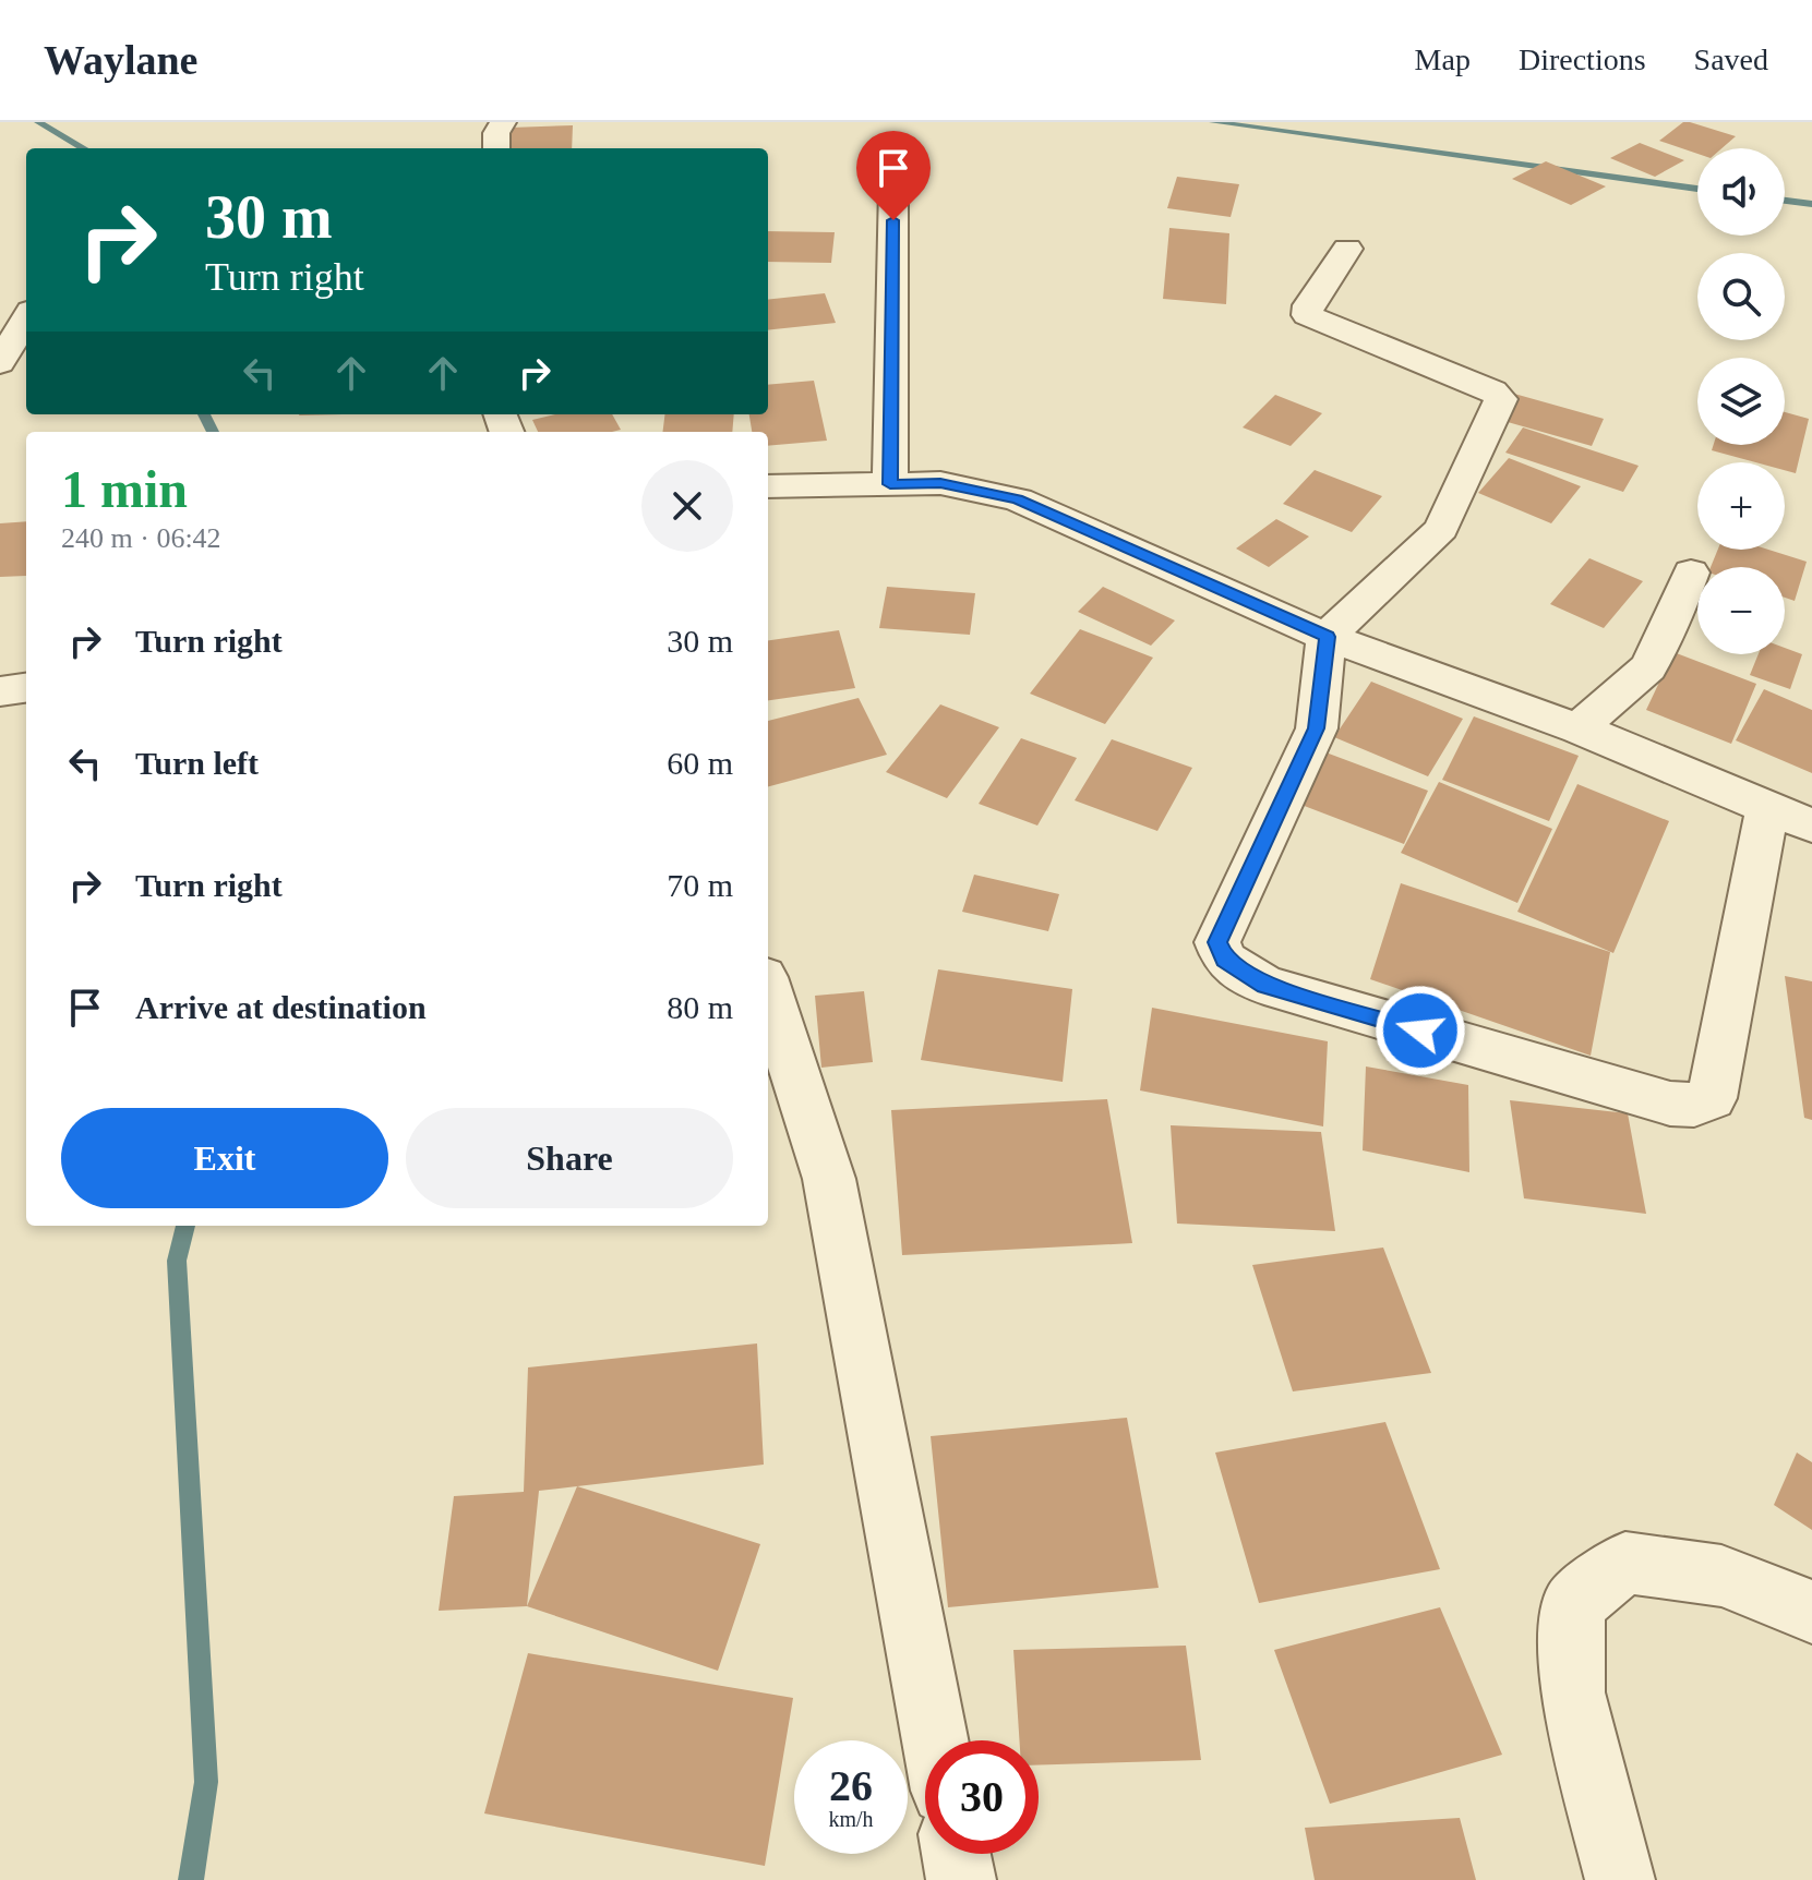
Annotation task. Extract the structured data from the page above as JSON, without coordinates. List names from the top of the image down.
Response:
{
  "page": {
    "header": "Waylane",
    "nav": ["Map", "Directions", "Saved"],
    "map_buttons": ["+", "−"],
    "turn": ["30 m", "Turn right"],
    "heading": ["1 min", "240 m · 06:42"],
    "list": [
      {
        "name": "Turn right",
        "value": "30 m"
      },
      {
        "name": "Turn left",
        "value": "60 m"
      },
      {
        "name": "Turn right",
        "value": "70 m"
      },
      {
        "name": "Arrive at destination",
        "value": "80 m"
      }
    ],
    "buttons": ["Exit", "Share"],
    "speed": "26 km/h",
    "limit": "30"
  }
}
